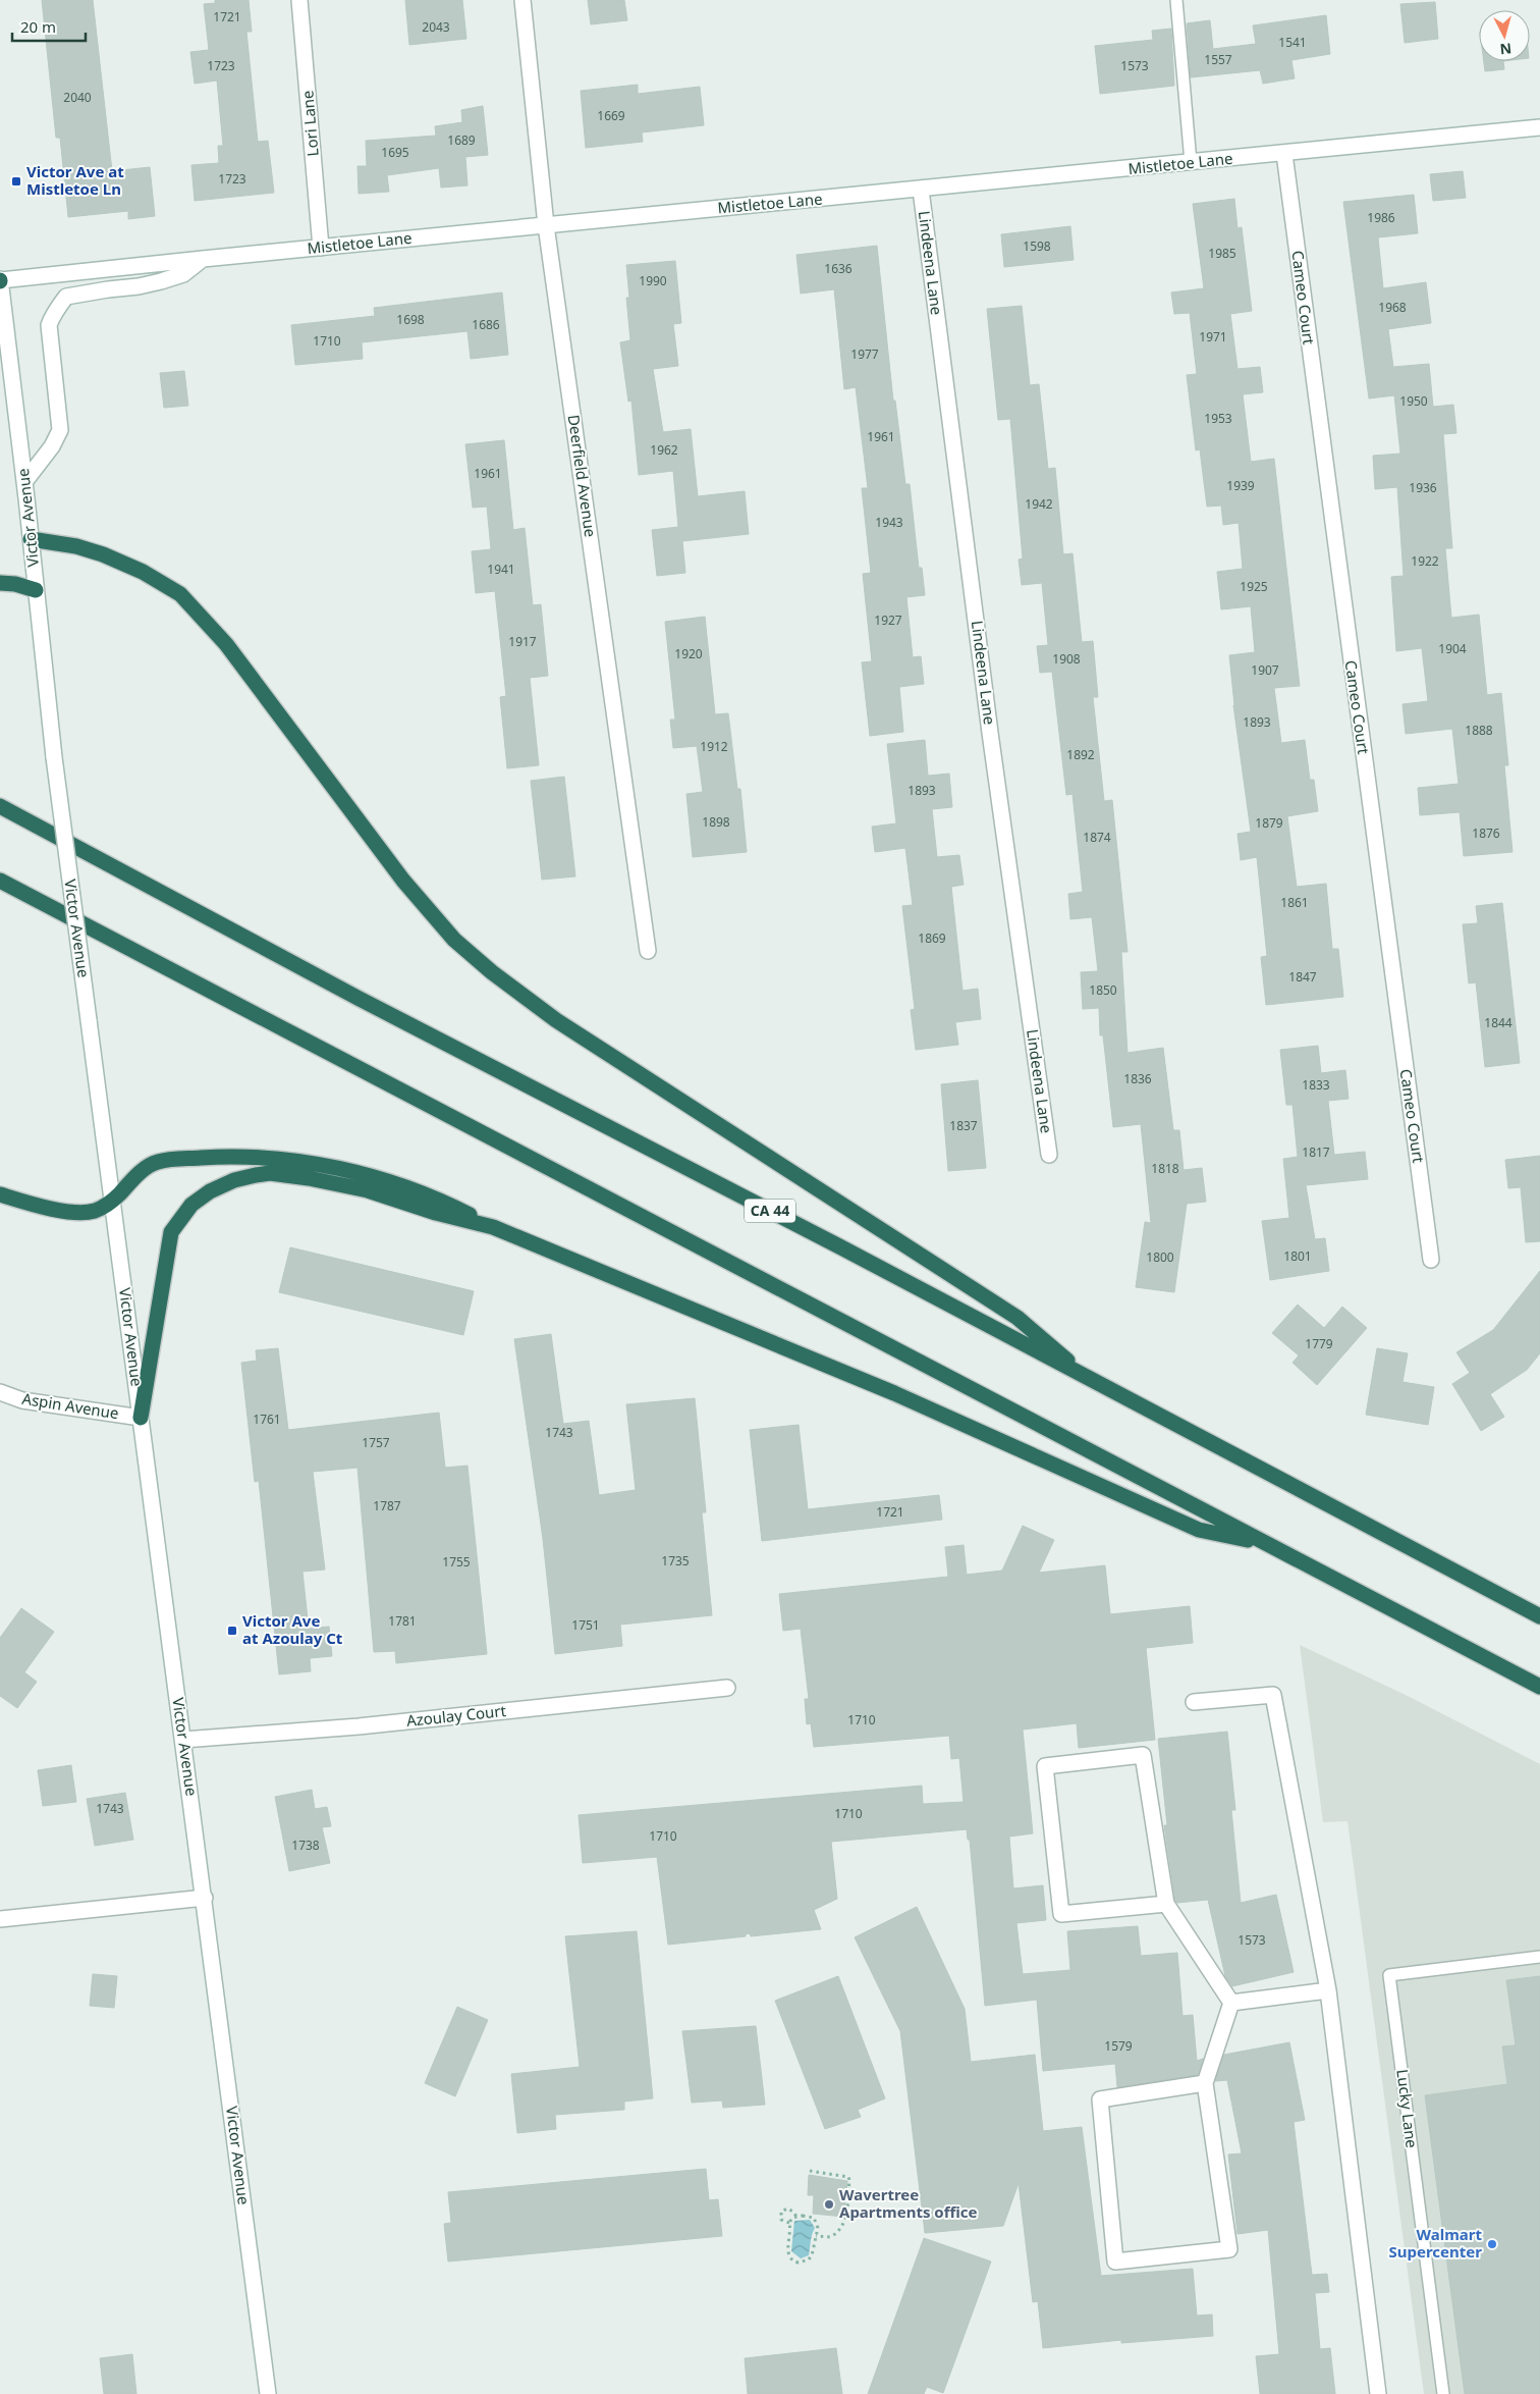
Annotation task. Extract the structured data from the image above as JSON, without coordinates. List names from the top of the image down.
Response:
{
  "streets": {
    "highway": ["CA 44"],
    "street": [
      "Lori Lane",
      "Mistletoe Lane",
      "Lindeena Lane",
      "Cameo Court",
      "Deerfield Avenue",
      "Victor Avenue",
      "Aspin Avenue",
      "Azoulay Court"
    ],
    "lane": ["Lucky Lane"]
  },
  "crossings": [
    ["Lori Lane", "Mistletoe Lane"],
    ["Mistletoe Lane", "Lindeena Lane"],
    ["Mistletoe Lane", "Cameo Court"],
    ["Mistletoe Lane", "Deerfield Avenue"],
    ["Mistletoe Lane", "Victor Avenue"],
    ["Victor Avenue", "Aspin Avenue"],
    ["Victor Avenue", "Azoulay Court"]
  ],
  "places": {
    "transit": ["Victor Ave at Mistletoe Ln", "Victor Ave at Azoulay Ct"],
    "other": ["Wavertree Apartments office", "Walmart Supercenter"]
  },
  "house_numbers": [
    "1721",
    "2043",
    "1541",
    "1557",
    "1723",
    "1573",
    "2040",
    "1669",
    "1689",
    "1695",
    "1723",
    "1986",
    "1598",
    "1985",
    "1636",
    "1990",
    "1968",
    "1698",
    "1686",
    "1971",
    "1710",
    "1977",
    "1950",
    "1953",
    "1961",
    "1962",
    "1961",
    "1939",
    "1936",
    "1942",
    "1943",
    "1922",
    "1941",
    "1925",
    "1927",
    "1917",
    "1904",
    "1920",
    "1908",
    "1907",
    "1893",
    "1888",
    "1912",
    "1892",
    "1893",
    "1898",
    "1879",
    "1876",
    "1874",
    "1861",
    "1869",
    "1847",
    "1850",
    "1844",
    "1836",
    "1833",
    "1837",
    "1817",
    "1818",
    "1801",
    "1800",
    "1779",
    "1761",
    "1743",
    "1757",
    "1787",
    "1721",
    "1735",
    "1755",
    "1781",
    "1751",
    "1710",
    "1743",
    "1710",
    "1710",
    "1738",
    "1573",
    "1579"
  ],
  "scale_bar": "20 m",
  "north": "bottom"
}
